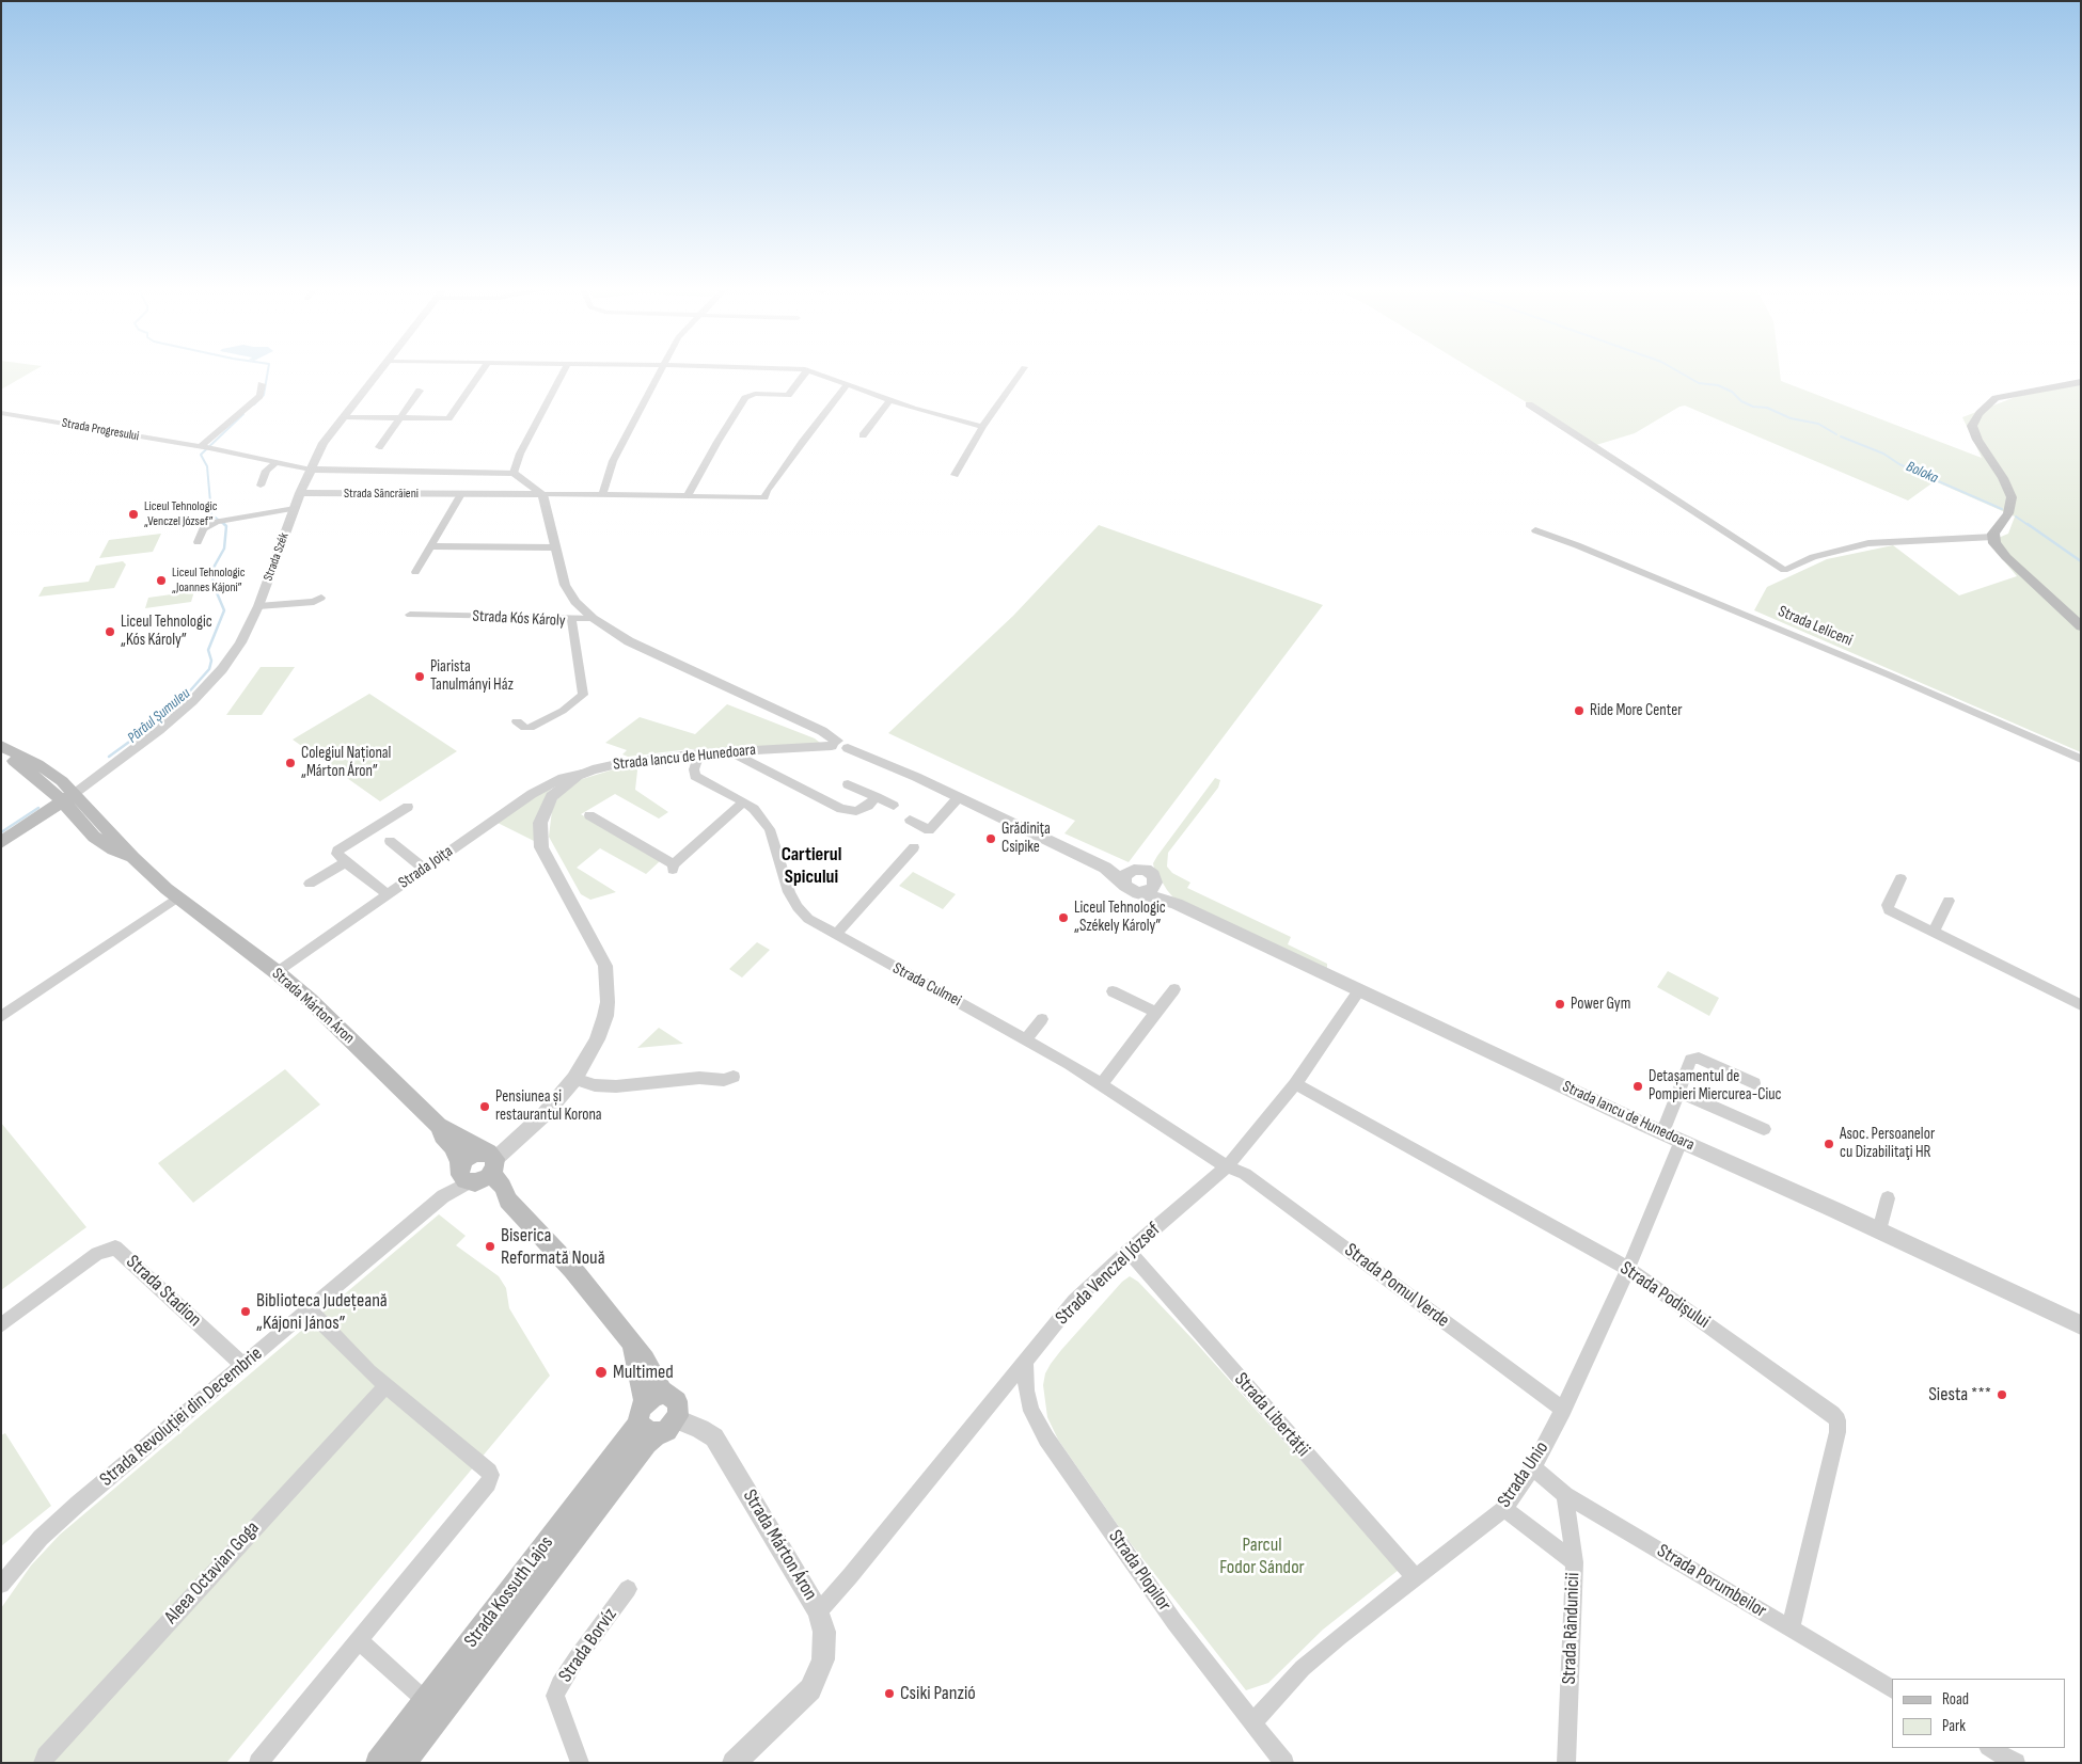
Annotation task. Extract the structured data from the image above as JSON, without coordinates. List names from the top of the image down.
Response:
{
  "streets": {
    "main road": ["Strada Márton Áron", "Strada Kossuth Lajos"],
    "street": [
      "Strada Progresului",
      "Strada Sâncrăieni",
      "Strada Szék",
      "Strada Kós Károly",
      "Strada Leliceni",
      "Strada Iancu de Hunedoara",
      "Strada Joița",
      "Strada Culmei",
      "Strada Venczel József",
      "Strada Pomul Verde",
      "Strada Stadion",
      "Strada Podișului",
      "Strada Libertății",
      "Strada Revoluției din Decembrie",
      "Strada Unio",
      "Strada Plopilor",
      "Aleea Octavian Goga",
      "Strada Porumbeilor",
      "Strada Rândunicii",
      "Strada Borvíz"
    ]
  },
  "crossings": [
    ["Strada Progresului", "Strada Szék"],
    ["Strada Sâncrăieni", "Strada Szék"],
    ["Strada Sâncrăieni", "Strada Iancu de Hunedoara"],
    ["Strada Szék", "Strada Márton Áron"],
    ["Strada Iancu de Hunedoara", "Strada Joița"],
    ["Strada Iancu de Hunedoara", "Strada Culmei"],
    ["Strada Iancu de Hunedoara", "Strada Márton Áron"],
    ["Strada Iancu de Hunedoara", "Strada Venczel József"],
    ["Strada Iancu de Hunedoara", "Strada Revoluției din Decembrie"],
    ["Strada Iancu de Hunedoara", "Strada Unio"],
    ["Strada Joița", "Strada Márton Áron"],
    ["Strada Culmei", "Strada Venczel József"],
    ["Strada Culmei", "Strada Pomul Verde"],
    ["Strada Márton Áron", "Strada Venczel József"],
    ["Strada Márton Áron", "Strada Revoluției din Decembrie"],
    ["Strada Venczel József", "Strada Pomul Verde"],
    ["Strada Venczel József", "Strada Podișului"],
    ["Strada Venczel József", "Strada Libertății"],
    ["Strada Venczel József", "Strada Plopilor"],
    ["Strada Pomul Verde", "Strada Unio"],
    ["Strada Stadion", "Strada Revoluției din Decembrie"],
    ["Strada Podișului", "Strada Unio"],
    ["Strada Podișului", "Strada Porumbeilor"],
    ["Strada Libertății", "Strada Unio"],
    ["Strada Unio", "Strada Plopilor"],
    ["Strada Unio", "Strada Porumbeilor"],
    ["Strada Porumbeilor", "Strada Rândunicii"]
  ],
  "districts": ["Cartierul Spicului"],
  "water": ["Boloka", "Pârâul Șumuleu"],
  "parks": ["Parcul Fodor Sándor"],
  "places": [
    "Liceul Tehnologic „Venczel József”",
    "Liceul Tehnologic „Joannes Kájoni”",
    "Liceul Tehnologic „Kós Károly”",
    "Piarista Tanulmányi Ház",
    "Ride More Center",
    "Colegiul Național „Márton Áron”",
    "Grădiniţa Csipike",
    "Liceul Tehnologic „Székely Károly”",
    "Power Gym",
    "Detașamentul de Pompieri Miercurea-Ciuc",
    "Pensiunea și restaurantul Korona",
    "Asoc. Persoanelor cu Dizabilitaţi HR",
    "Biserica Reformată Nouă",
    "Biblioteca Județeană „Kájoni János”",
    "Multimed",
    "Siesta ***",
    "Csiki Panzió"
  ],
  "legend": ["Road", "Park"]
}
